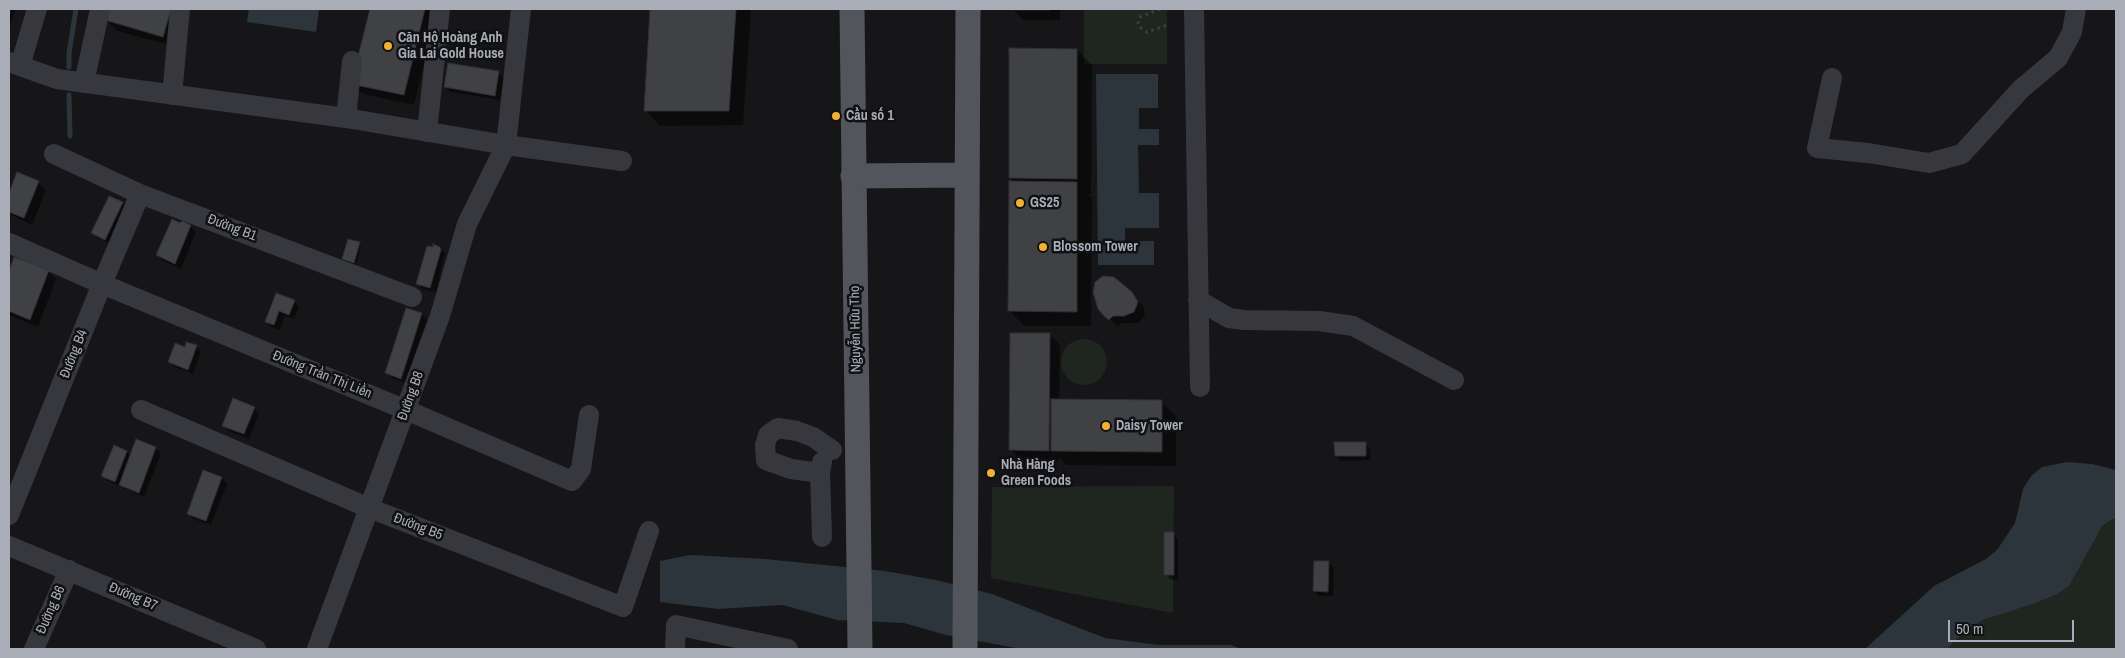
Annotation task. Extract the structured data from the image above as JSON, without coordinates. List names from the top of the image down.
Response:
{
  "streets": {
    "main road": ["Nguyễn Hữu Thọ"],
    "street": [
      "Đường B1",
      "Đường B4",
      "Đường Trần Thị Liền",
      "Đường B8",
      "Đường B5",
      "Đường B7",
      "Đường B6"
    ]
  },
  "crossings": [
    ["Đường B1", "Đường B4"],
    ["Đường B4", "Đường Trần Thị Liền"],
    ["Đường Trần Thị Liền", "Đường B8"],
    ["Đường B8", "Đường B5"],
    ["Đường B7", "Đường B6"]
  ],
  "places": [
    "Căn Hộ Hoàng Anh Gia Lai Gold House",
    "Cầu số 1",
    "GS25",
    "Blossom Tower",
    "Daisy Tower",
    "Nhà Hàng Green Foods"
  ],
  "scale_bar": "50 m"
}
